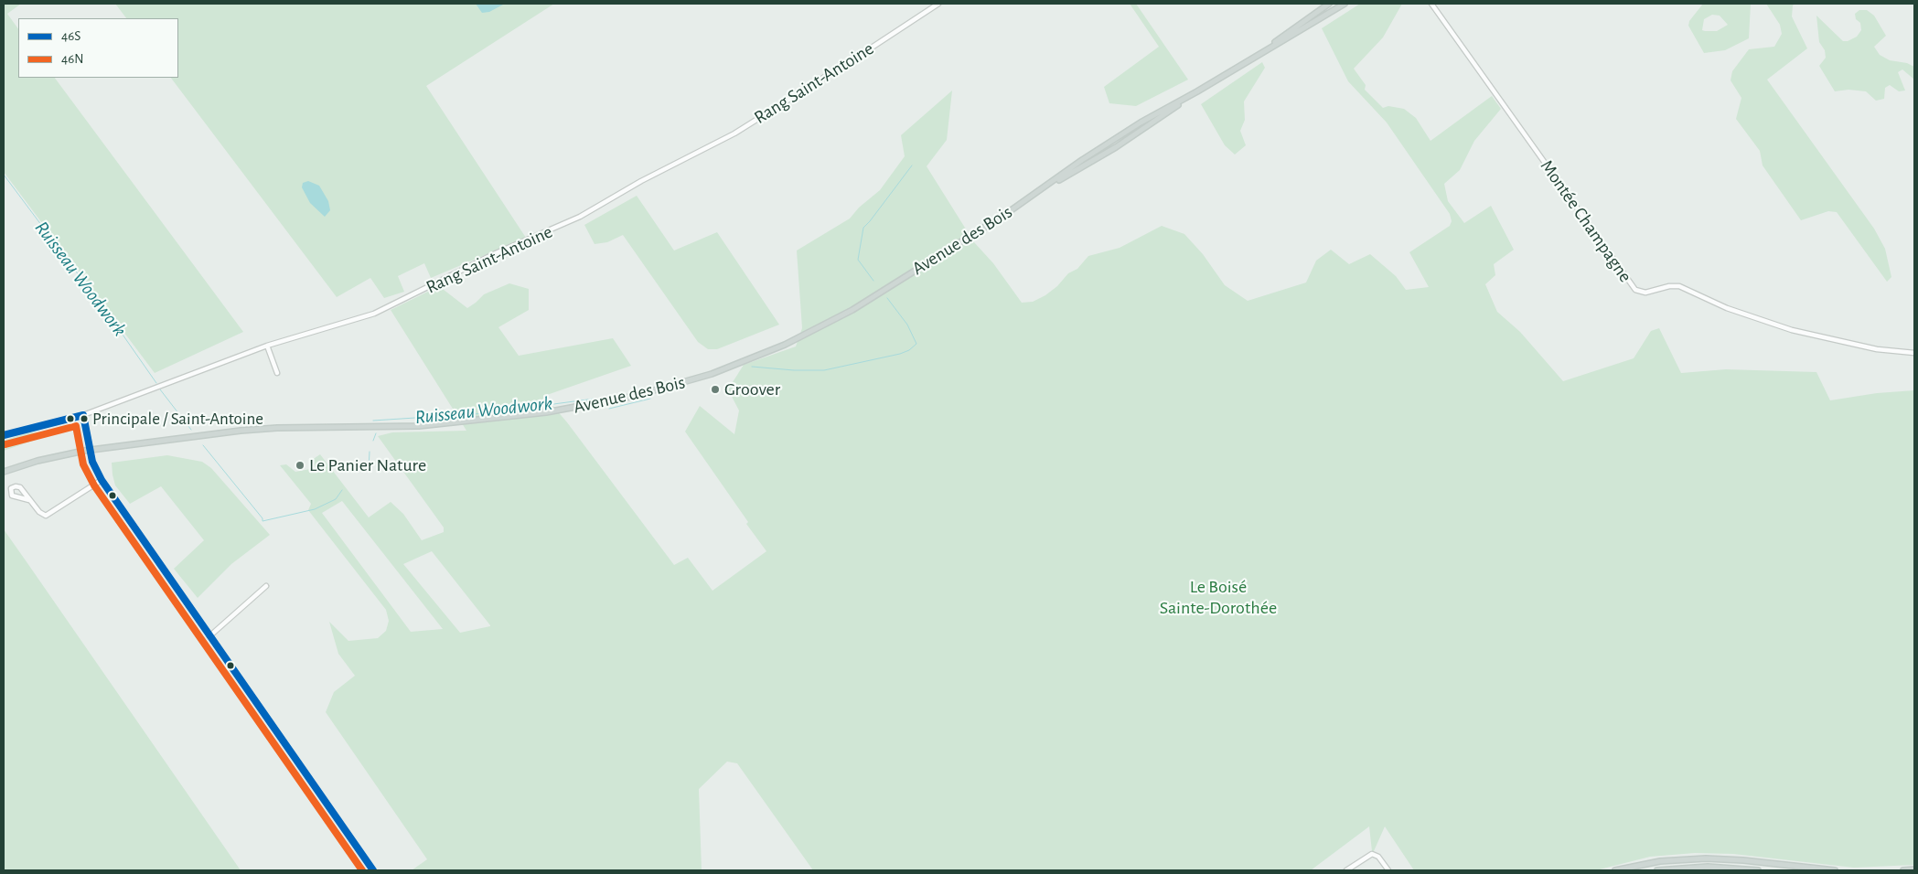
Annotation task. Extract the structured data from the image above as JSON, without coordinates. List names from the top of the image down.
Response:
{
  "streets": {
    "main road": ["Avenue des Bois"],
    "street": ["Rang Saint-Antoine", "Montée Champagne"]
  },
  "water": ["Ruisseau Woodwork"],
  "parks": ["Le Boisé Sainte-Dorothée"],
  "places": ["Groover", "Principale / Saint-Antoine", "Le Panier Nature"],
  "lines": ["transit line 46S", "transit line 46N"],
  "legend": ["46S", "46N"]
}
